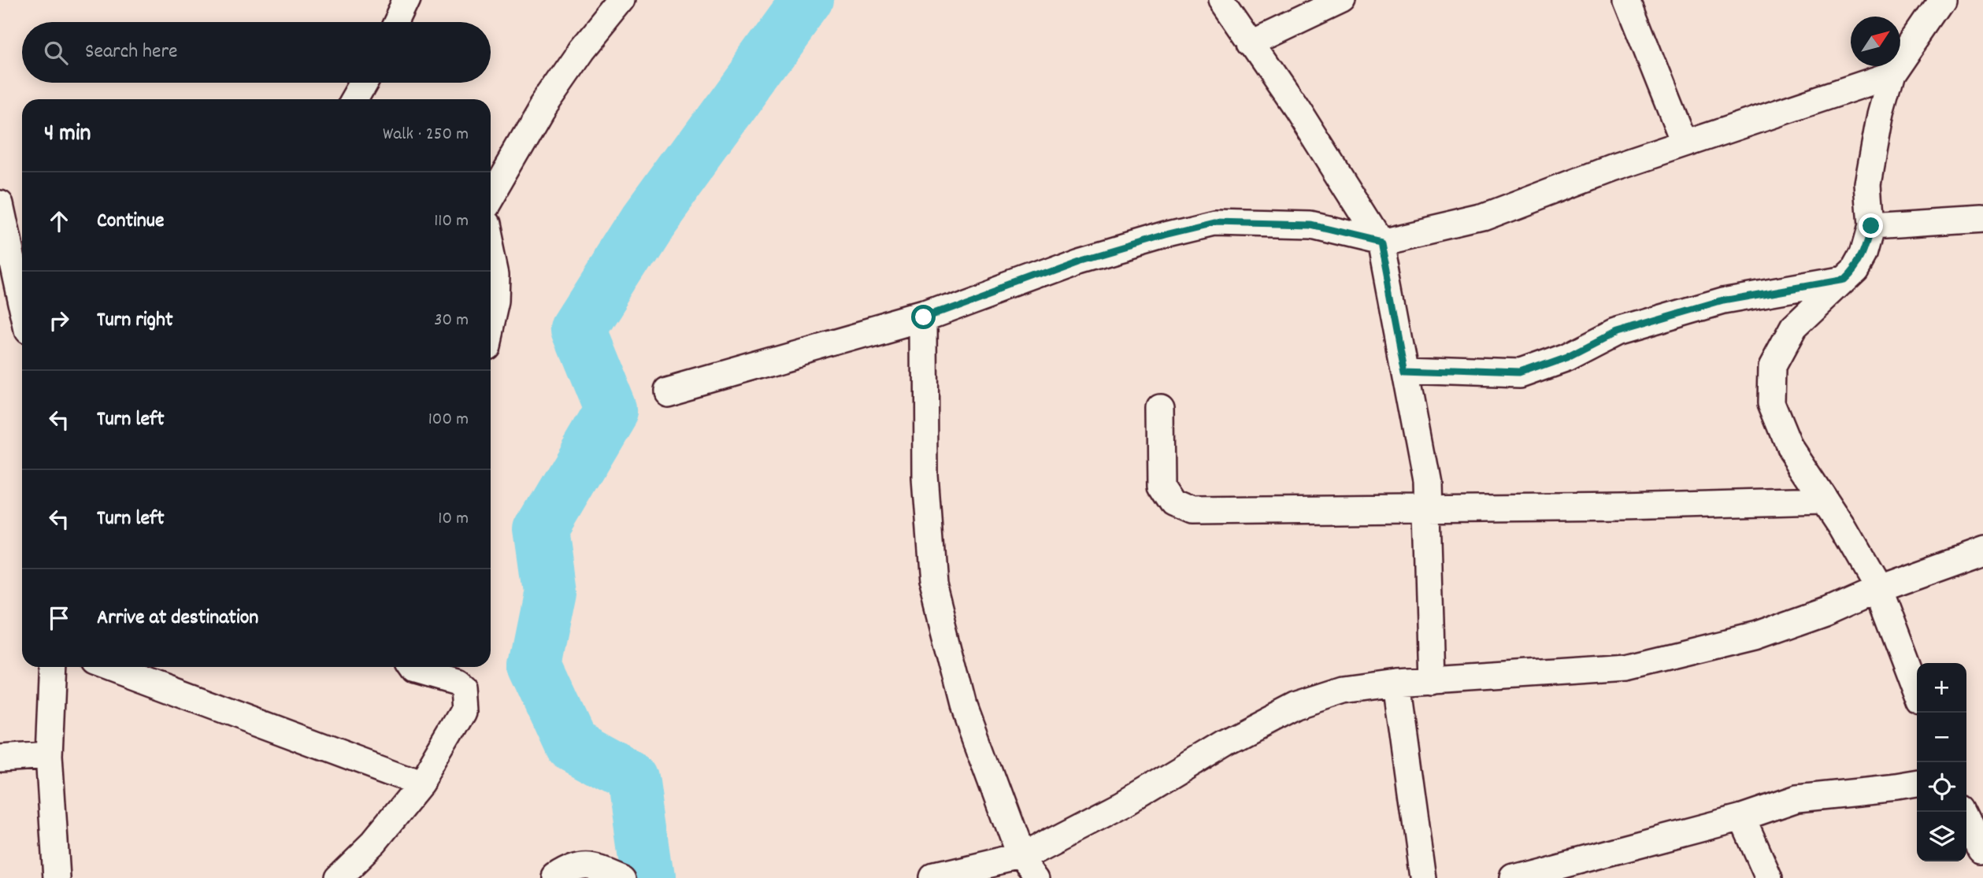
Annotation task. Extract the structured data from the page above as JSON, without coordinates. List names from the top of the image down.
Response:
{
  "north": "top right",
  "page": {
    "search": "Search here",
    "heading": ["4 min", "Walk · 250 m"],
    "list": [
      ["Continue", "110 m"],
      ["Turn right", "30 m"],
      ["Turn left", "100 m"],
      ["Turn left", "10 m"],
      "Arrive at destination"
    ],
    "map_buttons": ["+", "−"]
  }
}
